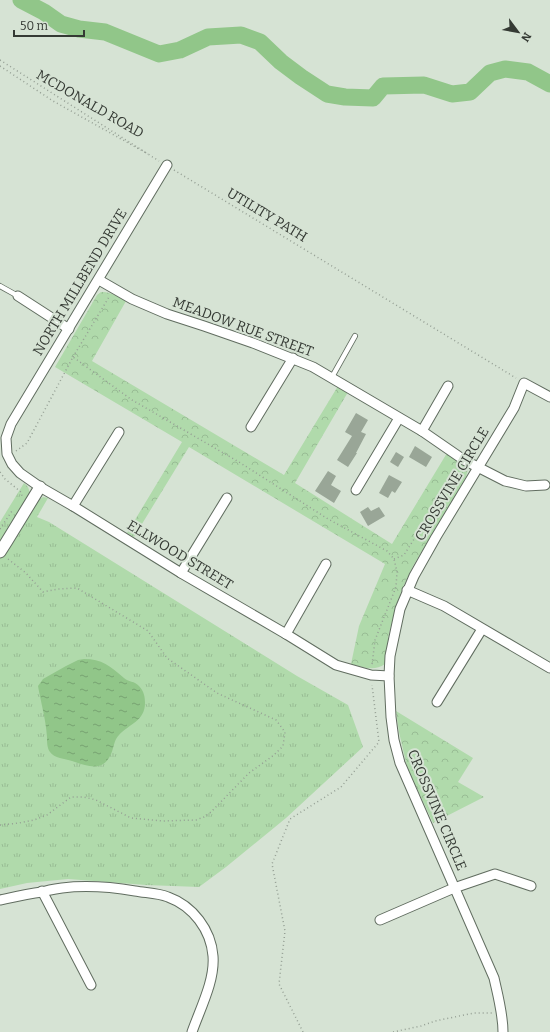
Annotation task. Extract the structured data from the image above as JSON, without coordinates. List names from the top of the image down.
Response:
{
  "streets": {
    "street": [
      "NORTH MILLBEND DRIVE",
      "MEADOW RUE STREET",
      "CROSSVINE CIRCLE",
      "ELLWOOD STREET"
    ],
    "path": ["MCDONALD ROAD", "UTILITY PATH"]
  },
  "crossings": [
    ["MCDONALD ROAD", "UTILITY PATH"],
    ["MCDONALD ROAD", "NORTH MILLBEND DRIVE"],
    ["UTILITY PATH", "NORTH MILLBEND DRIVE"],
    ["UTILITY PATH", "CROSSVINE CIRCLE"],
    ["NORTH MILLBEND DRIVE", "MEADOW RUE STREET"],
    ["NORTH MILLBEND DRIVE", "ELLWOOD STREET"],
    ["MEADOW RUE STREET", "CROSSVINE CIRCLE"],
    ["CROSSVINE CIRCLE", "ELLWOOD STREET"]
  ],
  "scale_bar": "50 m",
  "north": "bottom right"
}
